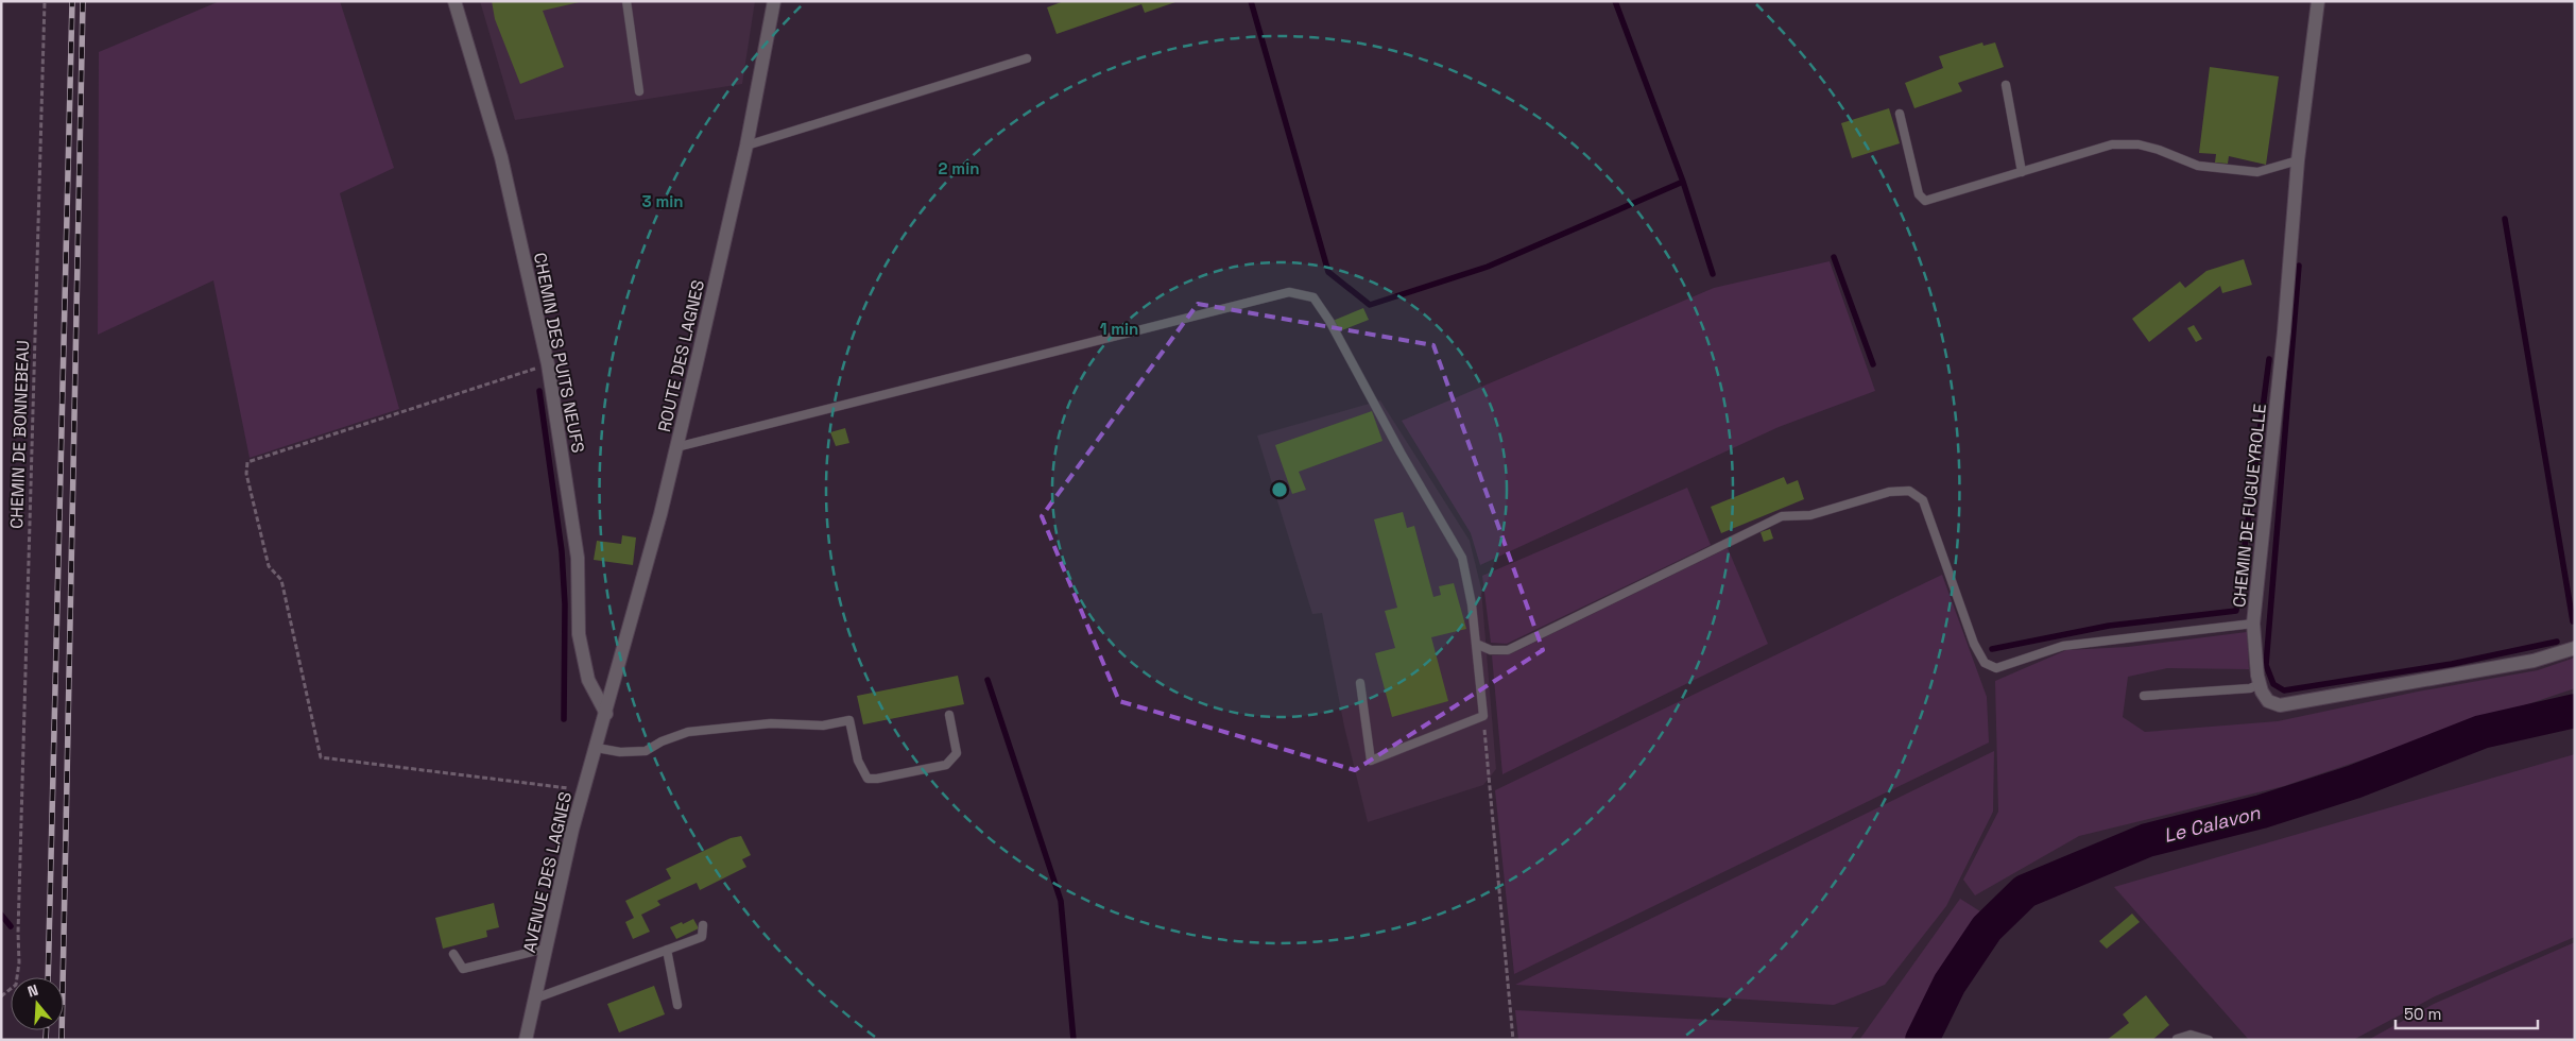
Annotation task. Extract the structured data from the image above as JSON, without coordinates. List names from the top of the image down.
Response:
{
  "streets": {
    "street": [
      "CHEMIN DES PUITS NEUFS",
      "ROUTE DES LAGNES",
      "CHEMIN DE FUGUEYROLLE",
      "AVENUE DES LAGNES"
    ],
    "path": ["CHEMIN DE BONNEBEAU"]
  },
  "crossings": [
    ["CHEMIN DES PUITS NEUFS", "ROUTE DES LAGNES"],
    ["CHEMIN DES PUITS NEUFS", "AVENUE DES LAGNES"],
    ["ROUTE DES LAGNES", "AVENUE DES LAGNES"]
  ],
  "water": ["Le Calavon"],
  "scale_bar": "50 m",
  "north": "top",
  "rings": ["2 min", "3 min", "1 min"]
}
